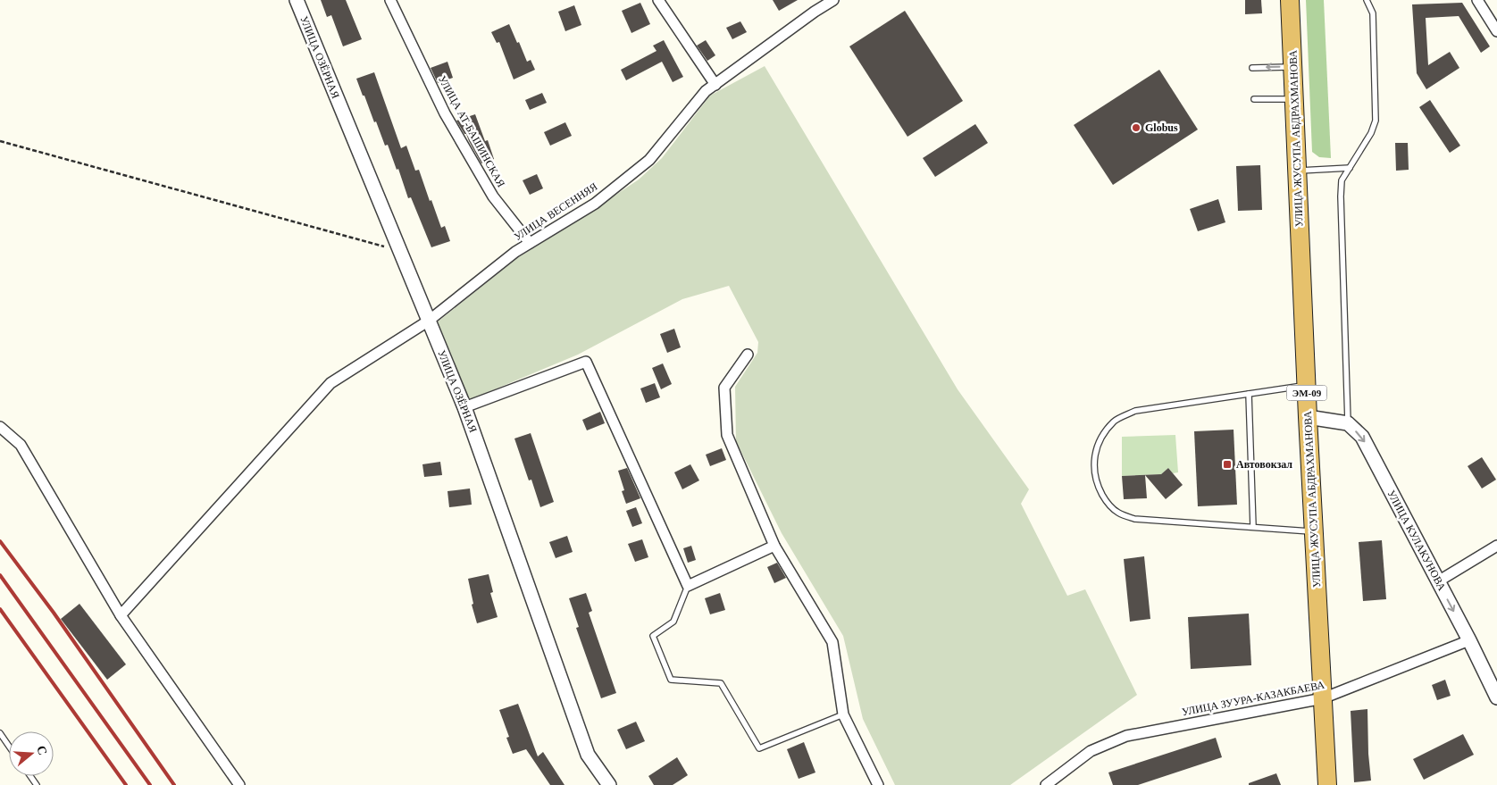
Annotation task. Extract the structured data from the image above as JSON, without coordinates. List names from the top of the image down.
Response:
{
  "streets": {
    "highway": ["УЛИЦА ЖУСУПА АБДРАХМАНОВА", "ЭМ-09"],
    "street": [
      "УЛИЦА ОЗЁРНАЯ",
      "УЛИЦА АТ-БАШИНСКАЯ",
      "УЛИЦА ВЕСЕННЯЯ",
      "УЛИЦА КУЛАКУНОВА",
      "УЛИЦА ЗУУРА-КАЗАКБАЕВА"
    ]
  },
  "crossings": [
    ["УЛИЦА ОЗЁРНАЯ", "УЛИЦА ВЕСЕННЯЯ"],
    ["УЛИЦА АТ-БАШИНСКАЯ", "УЛИЦА ВЕСЕННЯЯ"],
    ["УЛИЦА ЖУСУПА АБДРАХМАНОВА", "УЛИЦА ЗУУРА-КАЗАКБАЕВА"],
    ["УЛИЦА КУЛАКУНОВА", "УЛИЦА ЗУУРА-КАЗАКБАЕВА"]
  ],
  "one_way": ["УЛИЦА КУЛАКУНОВА"],
  "places": {
    "other": ["Globus"],
    "transit": ["Автовокзал"]
  },
  "north": "right"
}
